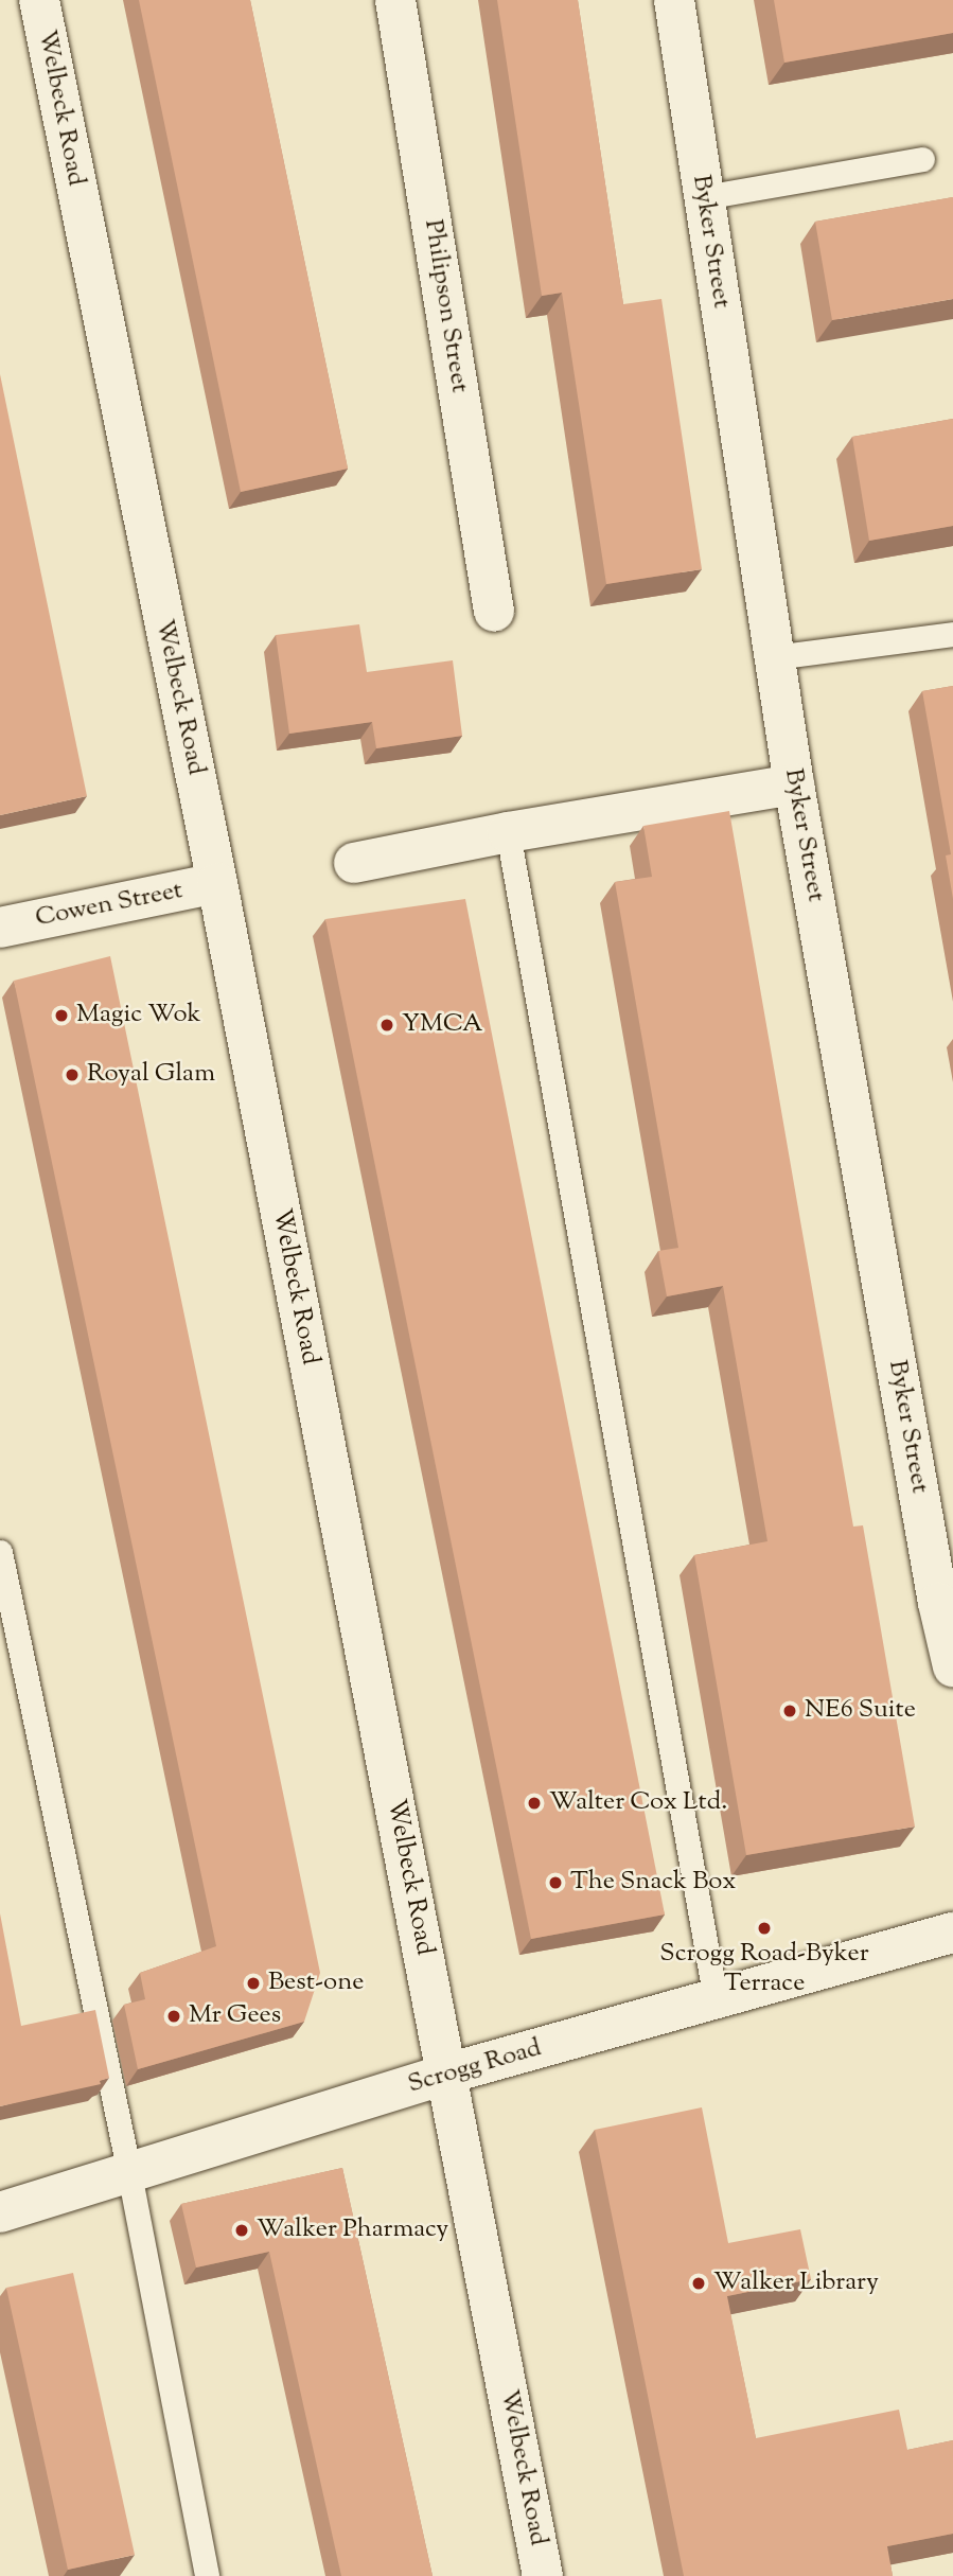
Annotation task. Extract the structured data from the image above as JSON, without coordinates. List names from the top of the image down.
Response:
{
  "streets": {
    "street": [
      "Welbeck Road",
      "Byker Street",
      "Philipson Street",
      "Cowen Street",
      "Scrogg Road"
    ]
  },
  "crossings": [
    ["Welbeck Road", "Cowen Street"],
    ["Welbeck Road", "Scrogg Road"]
  ],
  "places": [
    "Magic Wok",
    "YMCA",
    "Royal Glam",
    "NE6 Suite",
    "Walter Cox Ltd.",
    "The Snack Box",
    "Scrogg Road-Byker Terrace",
    "Best-one",
    "Mr Gees",
    "Walker Pharmacy",
    "Walker Library"
  ]
}
